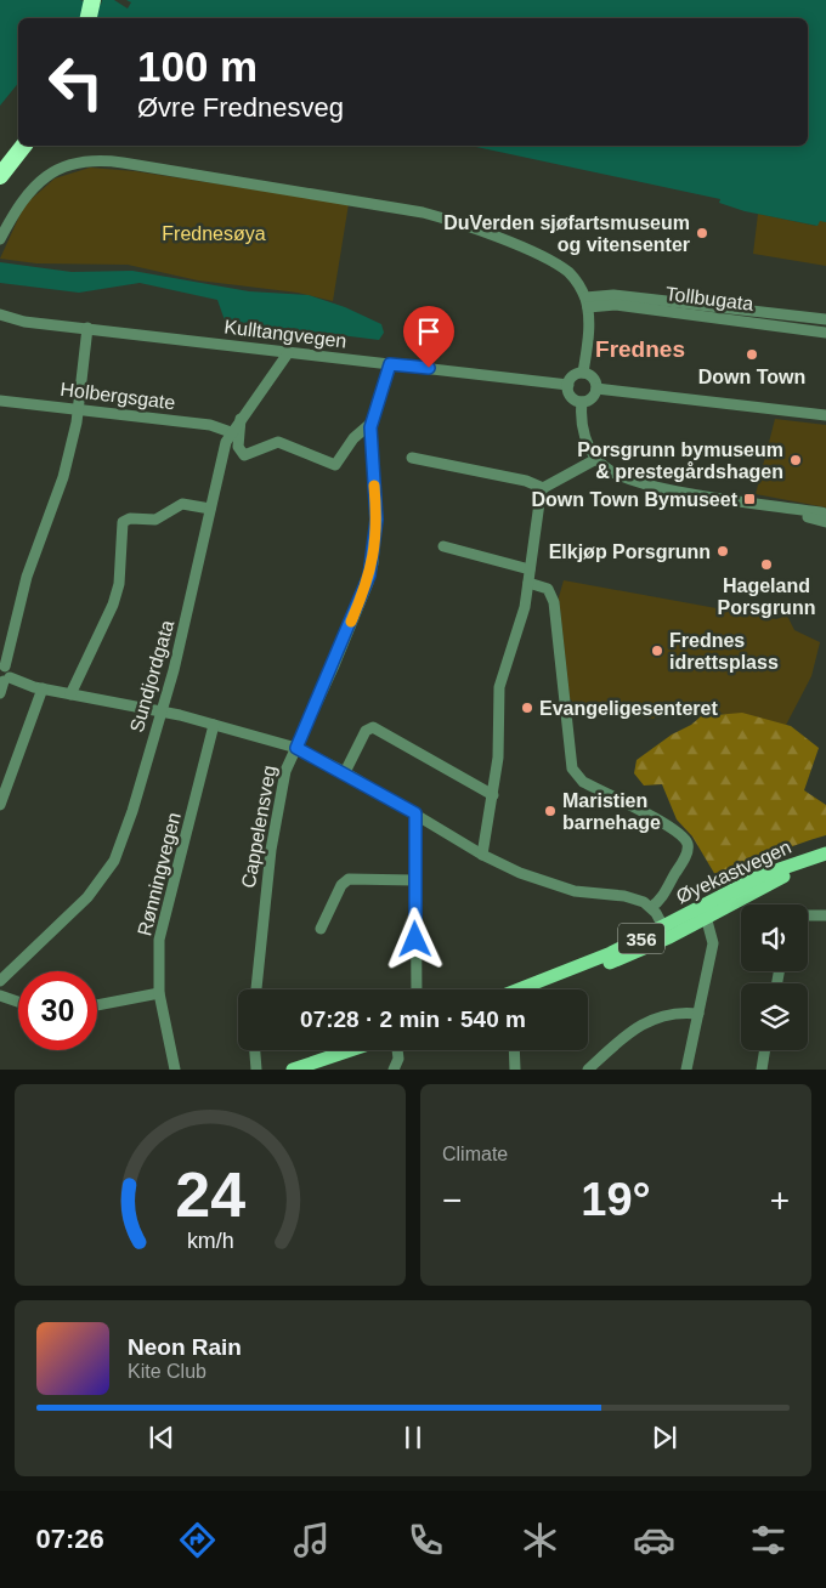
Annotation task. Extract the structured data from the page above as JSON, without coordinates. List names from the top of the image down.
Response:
{
  "streets": {
    "main road": ["Øyekastvegen", "356"],
    "street": [
      "Tollbugata",
      "Kulltangvegen",
      "Holbergsgate",
      "Sundjordgata",
      "Cappelensveg",
      "Rønningvegen"
    ]
  },
  "crossings": [
    ["Kulltangvegen", "Sundjordgata"],
    ["Kulltangvegen", "Cappelensveg"],
    ["Holbergsgate", "Sundjordgata"],
    ["Sundjordgata", "Cappelensveg"]
  ],
  "districts": ["Frednes"],
  "parks": ["Frednesøya"],
  "places": {
    "other": [
      "DuVerden sjøfartsmuseum og vitensenter",
      "Down Town",
      "Porsgrunn bymuseum & prestegårdshagen",
      "Elkjøp Porsgrunn",
      "Hageland Porsgrunn",
      "Frednes idrettsplass",
      "Evangeligesenteret",
      "Maristien barnehage"
    ],
    "transit": ["Down Town Bymuseet"]
  },
  "page": {
    "turn": ["100 m", "Øvre Frednesveg"],
    "limit": "30",
    "trip": "07:28 · 2 min · 540 m",
    "tile": "Climate",
    "heat": ["−", "19°", "+"],
    "song": ["Neon Rain", "Kite Club"],
    "tabs": "07:26",
    "gauge": ["24", "km/h"]
  }
}
